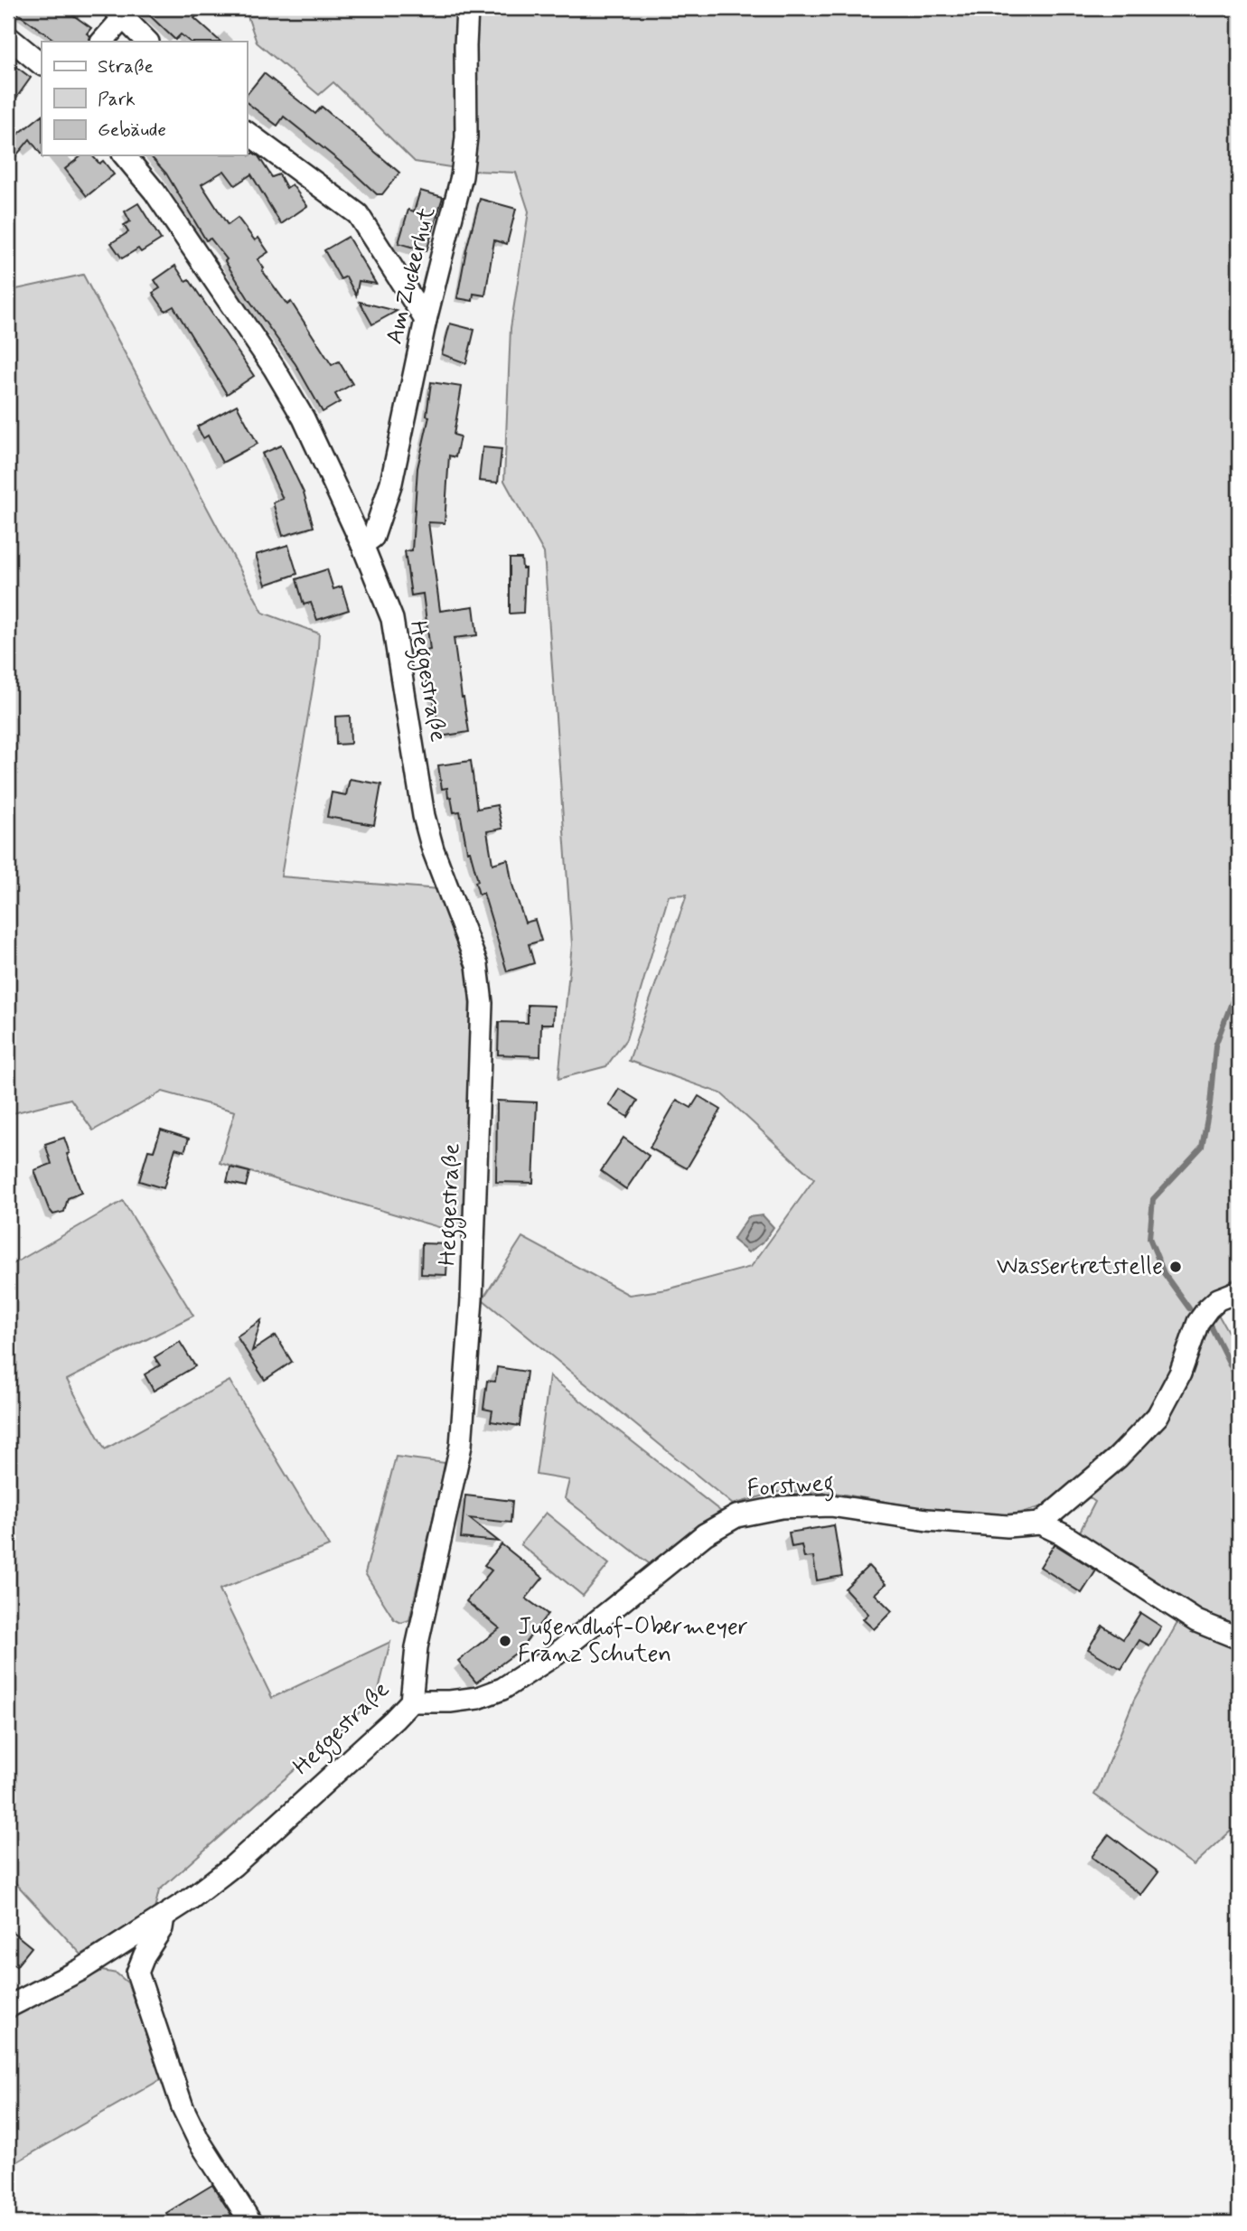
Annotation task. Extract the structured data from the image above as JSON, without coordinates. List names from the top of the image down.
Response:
{
  "streets": {
    "street": ["Am Zuckerhut", "Heggestraße", "Forstweg"]
  },
  "crossings": [
    ["Am Zuckerhut", "Heggestraße"],
    ["Heggestraße", "Forstweg"]
  ],
  "places": ["Wassertretstelle", "Jugendhof-Obermeyer Franz Schuten"],
  "legend": ["Straße", "Park", "Gebäude"]
}
